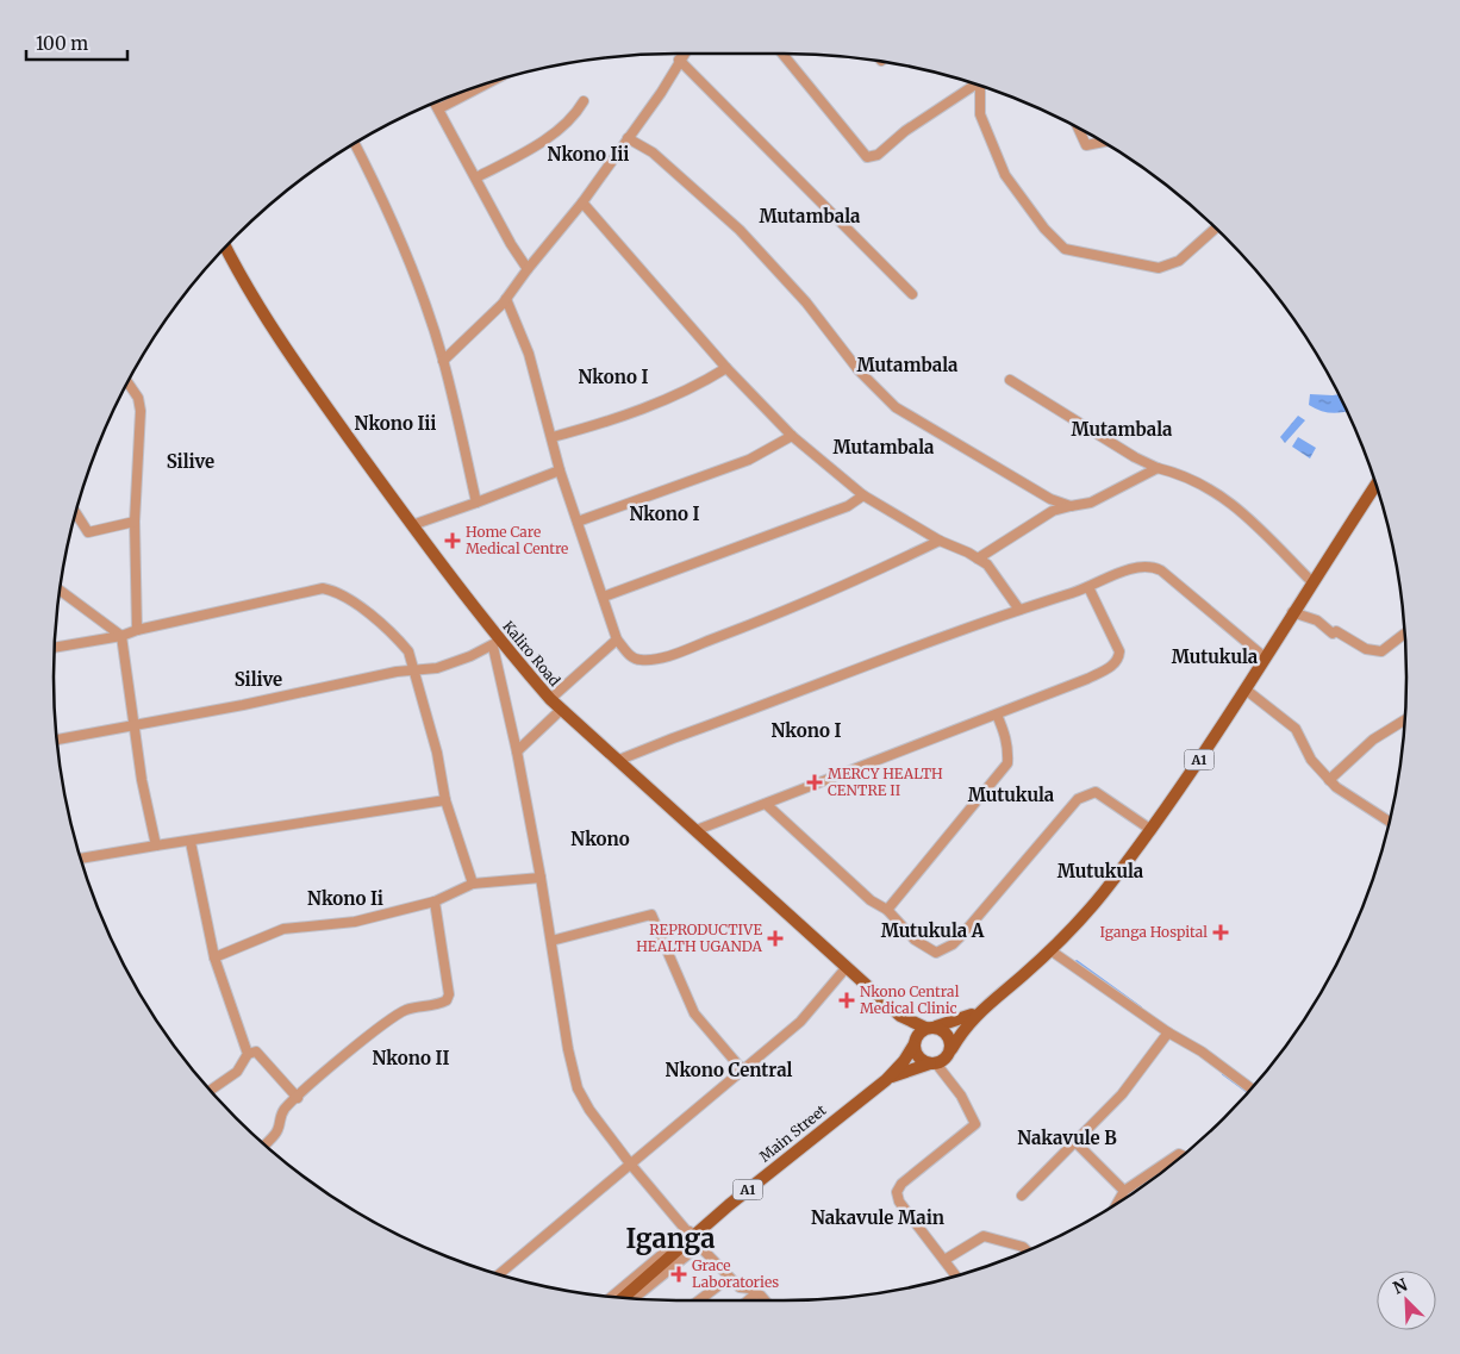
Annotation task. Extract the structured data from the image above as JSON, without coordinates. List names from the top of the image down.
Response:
{
  "streets": {
    "main road": ["Kaliro Road", "A1", "Main Street"]
  },
  "crossings": [
    ["Kaliro Road", "A1"],
    ["A1", "Main Street"]
  ],
  "districts": [
    "Nkono Iii",
    "Mutambala",
    "Mutambala",
    "Nkono I",
    "Nkono Iii",
    "Mutambala",
    "Mutambala",
    "Silive",
    "Nkono I",
    "Mutukula",
    "Silive",
    "Nkono I",
    "Mutukula",
    "Nkono",
    "Mutukula",
    "Nkono Ii",
    "Mutukula A",
    "Nkono II",
    "Nkono Central",
    "Nakavule B",
    "Nakavule Main",
    "Iganga"
  ],
  "places": {
    "health": [
      "Home Care Medical Centre",
      "MERCY HEALTH CENTRE II",
      "Iganga Hospital",
      "REPRODUCTIVE HEALTH UGANDA",
      "Nkono Central Medical Clinic",
      "Grace Laboratories"
    ]
  },
  "scale_bar": "100 m",
  "north": "top left"
}
